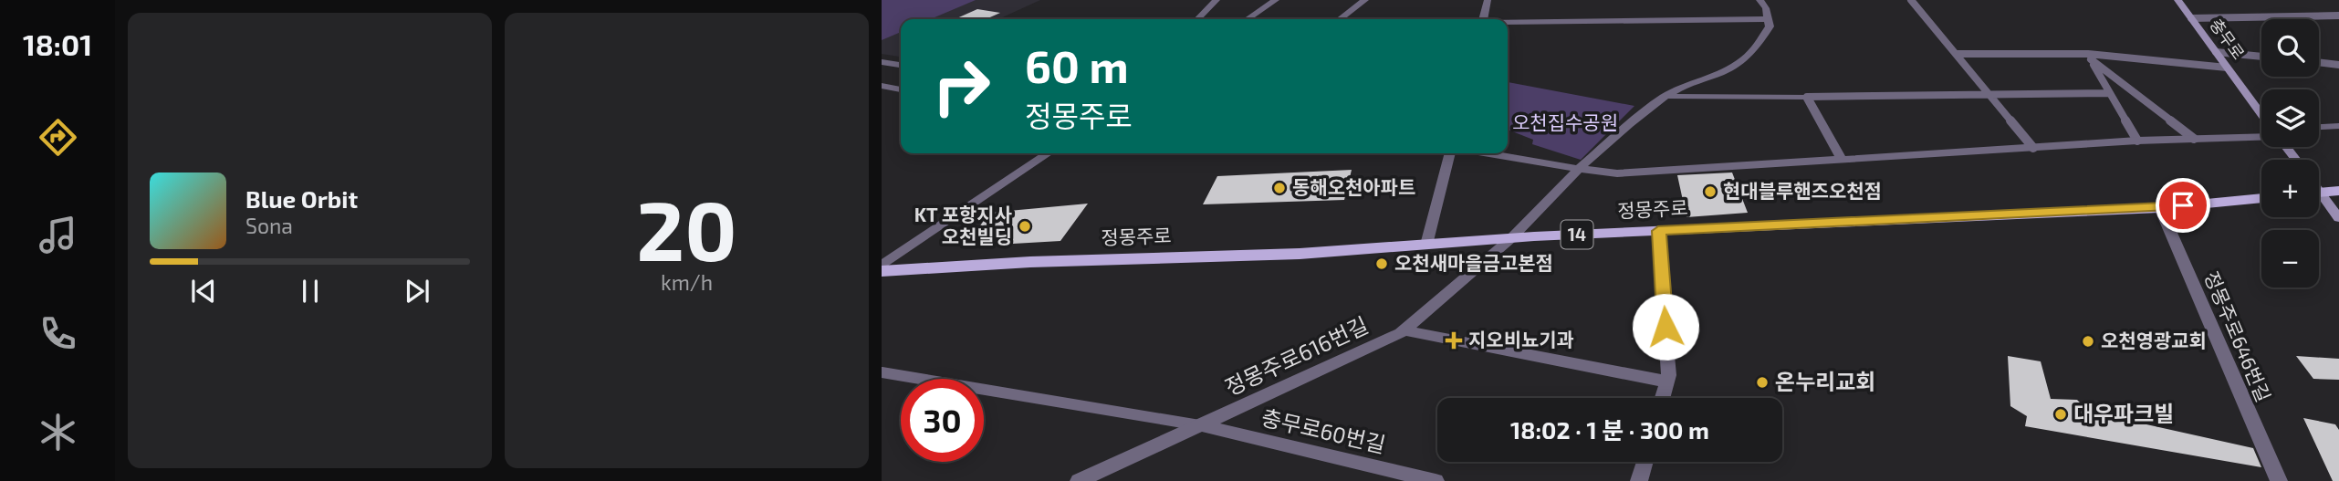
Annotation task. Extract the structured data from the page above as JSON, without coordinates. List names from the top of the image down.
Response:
{
  "streets": {
    "main road": ["정몽주로", "14"],
    "street": [
      "충무로",
      "정몽주로646번길",
      "정몽주로616번길",
      "충무로60번길"
    ]
  },
  "crossings": [
    ["정몽주로", "정몽주로646번길"],
    ["정몽주로", "정몽주로616번길"],
    ["정몽주로616번길", "충무로60번길"]
  ],
  "parks": ["오천집수공원"],
  "places": {
    "other": [
      "동해오천아파트",
      "현대블루핸즈오천점",
      "KT 포항지사 오천빌딩",
      "오천새마을금고본점",
      "오천영광교회",
      "온누리교회",
      "대우파크빌"
    ],
    "health": ["지오비뇨기과"]
  },
  "page": {
    "tabs": "18:01",
    "tile": ["20", "km/h"],
    "map_buttons": ["+", "−"],
    "turn": ["60 m", "정몽주로"],
    "song": ["Blue Orbit", "Sona"],
    "limit": "30",
    "trip": "18:02 · 1 분 · 300 m"
  }
}
